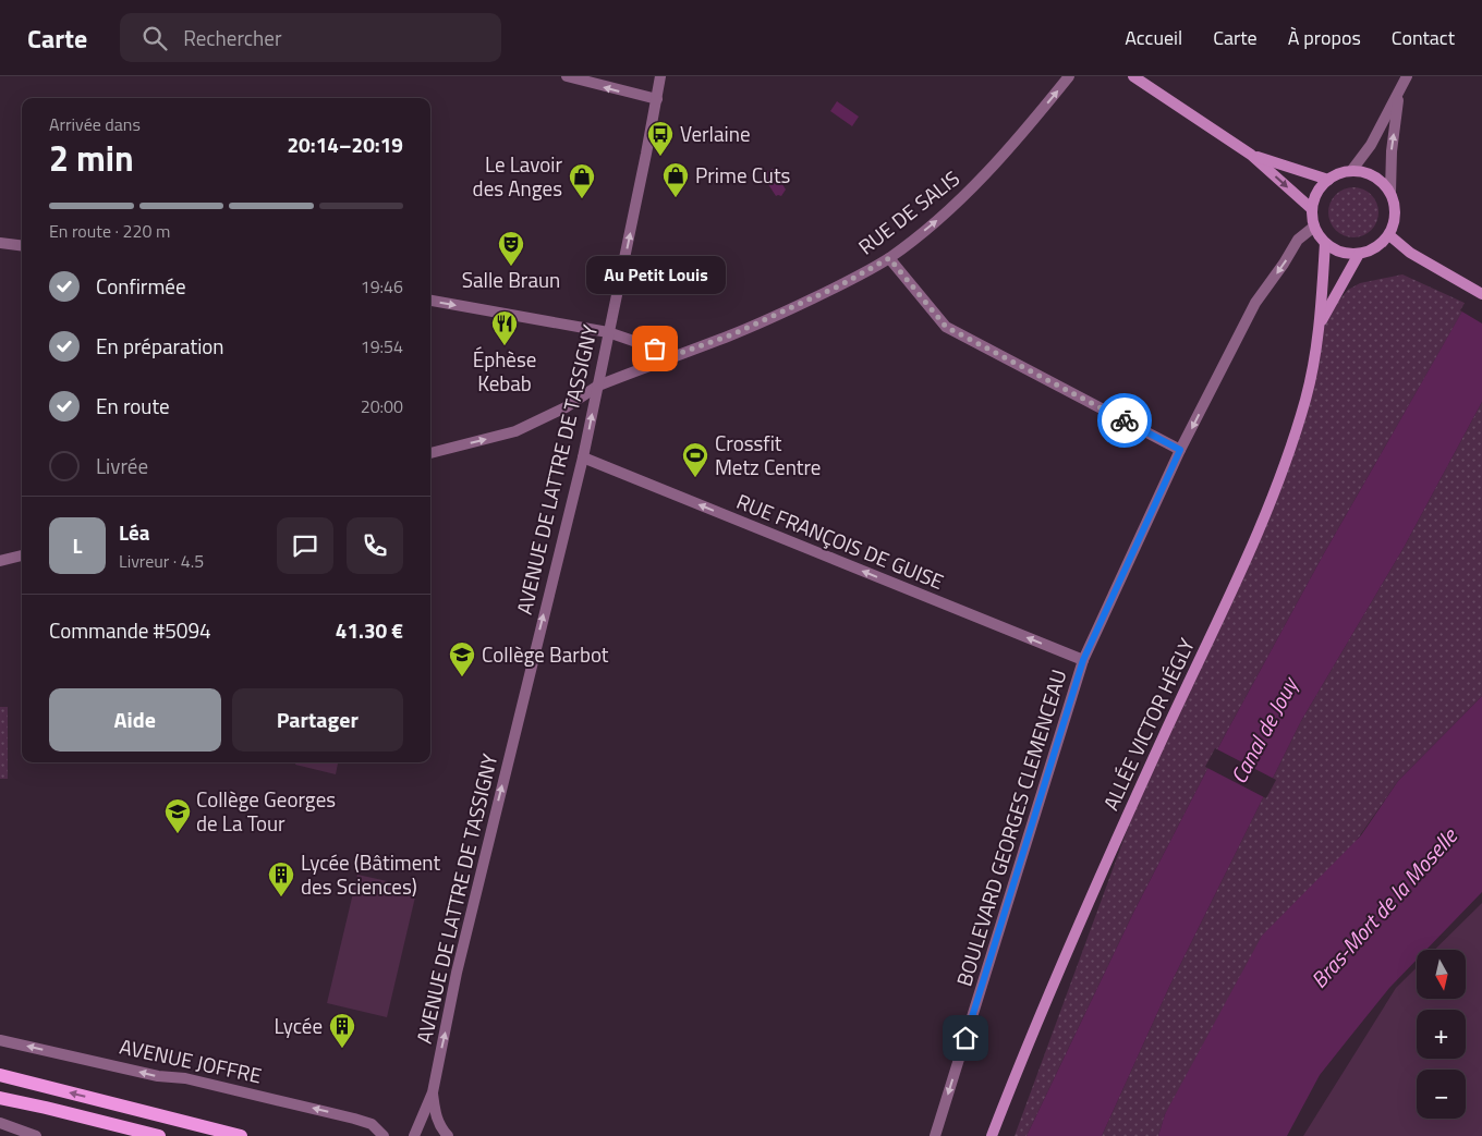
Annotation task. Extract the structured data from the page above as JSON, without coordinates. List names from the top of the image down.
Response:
{
  "streets": {
    "main road": ["ALLÉE VICTOR HÉGLY"],
    "street": [
      "RUE DE SALIS",
      "AVENUE DE LATTRE DE TASSIGNY",
      "RUE FRANÇOIS DE GUISE",
      "BOULEVARD GEORGES CLEMENCEAU",
      "AVENUE JOFFRE"
    ]
  },
  "crossings": [
    ["RUE DE SALIS", "AVENUE DE LATTRE DE TASSIGNY"],
    ["AVENUE DE LATTRE DE TASSIGNY", "RUE FRANÇOIS DE GUISE"],
    ["RUE FRANÇOIS DE GUISE", "BOULEVARD GEORGES CLEMENCEAU"],
    ["ALLÉE VICTOR HÉGLY", "BOULEVARD GEORGES CLEMENCEAU"]
  ],
  "one_way": [
    "RUE DE SALIS",
    "AVENUE DE LATTRE DE TASSIGNY",
    "RUE FRANÇOIS DE GUISE",
    "BOULEVARD GEORGES CLEMENCEAU",
    "AVENUE JOFFRE"
  ],
  "water": ["Canal de Jouy", "Bras-Mort de la Moselle"],
  "places": {
    "bus stop": ["Verlaine"],
    "shop": ["Prime Cuts", "Le Lavoir des Anges"],
    "theatre": ["Salle Braun"],
    "restaurant": ["Éphèse Kebab"],
    "other": ["Au Petit Louis"],
    "sports": ["Crossfit Metz Centre"],
    "school or university": ["Collège Barbot", "Collège Georges de La Tour"],
    "building": ["Lycée (Bâtiment des Sciences)", "Lycée"]
  },
  "north": "bottom",
  "page": {
    "header": "Carte",
    "search": "Rechercher",
    "nav": [
      "Accueil",
      "Carte",
      "À propos",
      "Contact"
    ],
    "heading": ["2 min", "Arrivée dans", "20:14–20:19"],
    "panel": [
      "Léa",
      "Livreur · 4.5",
      "Commande #5094",
      "41.30 €"
    ],
    "bar": "En route · 220 m",
    "bubble": "Au Petit Louis",
    "list": [
      ["Confirmée", "19:46"],
      ["En préparation", "19:54"],
      ["En route", "20:00"],
      "Livrée"
    ],
    "round": "L",
    "buttons": ["Aide", "Partager"],
    "map_buttons": ["+", "−"]
  }
}
